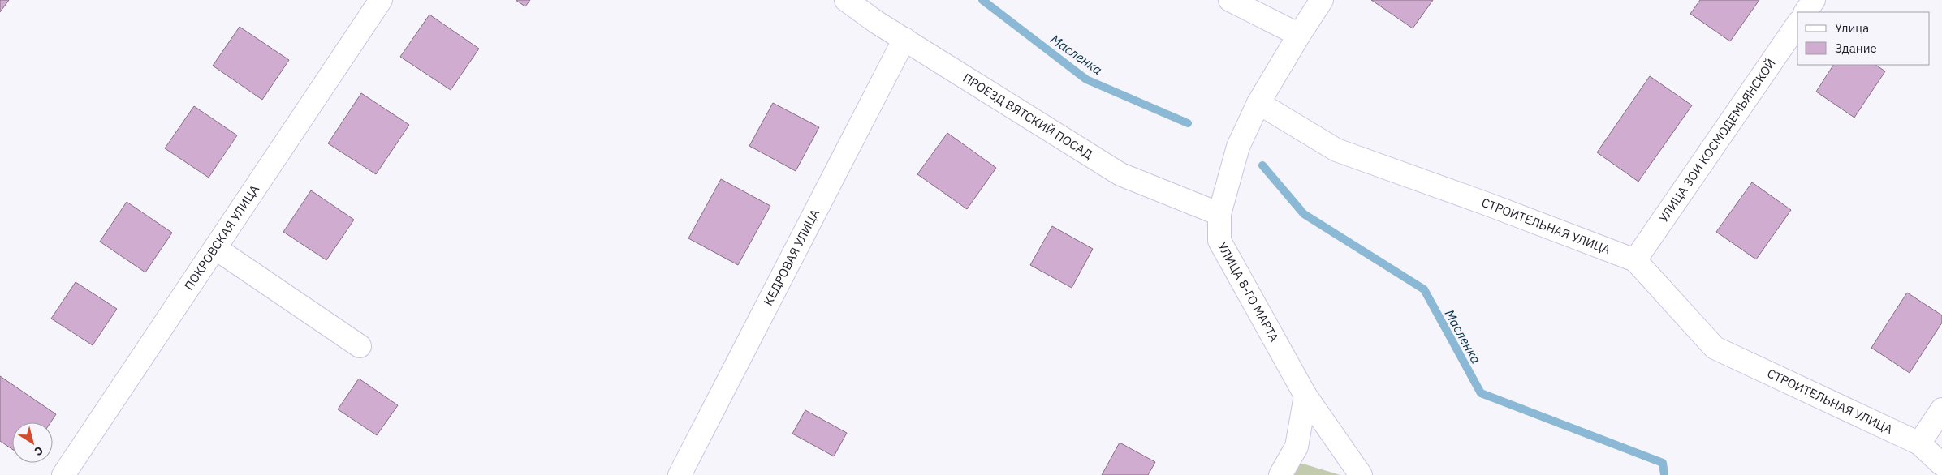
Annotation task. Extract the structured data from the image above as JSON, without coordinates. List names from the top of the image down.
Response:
{
  "streets": {
    "street": [
      "ПРОЕЗД ВЯТСКИЙ ПОСАД",
      "УЛИЦА ЗОИ КОСМОДЕМЬЯНСКОЙ",
      "СТРОИТЕЛЬНАЯ УЛИЦА",
      "ПОКРОВСКАЯ УЛИЦА",
      "КЕДРОВАЯ УЛИЦА",
      "УЛИЦА 8-ГО МАРТА"
    ]
  },
  "crossings": [
    ["ПРОЕЗД ВЯТСКИЙ ПОСАД", "КЕДРОВАЯ УЛИЦА"],
    ["ПРОЕЗД ВЯТСКИЙ ПОСАД", "УЛИЦА 8-ГО МАРТА"],
    ["УЛИЦА ЗОИ КОСМОДЕМЬЯНСКОЙ", "СТРОИТЕЛЬНАЯ УЛИЦА"],
    ["СТРОИТЕЛЬНАЯ УЛИЦА", "УЛИЦА 8-ГО МАРТА"]
  ],
  "water": ["Масленка"],
  "legend": ["Улица", "Здание"],
  "north": "bottom right"
}
